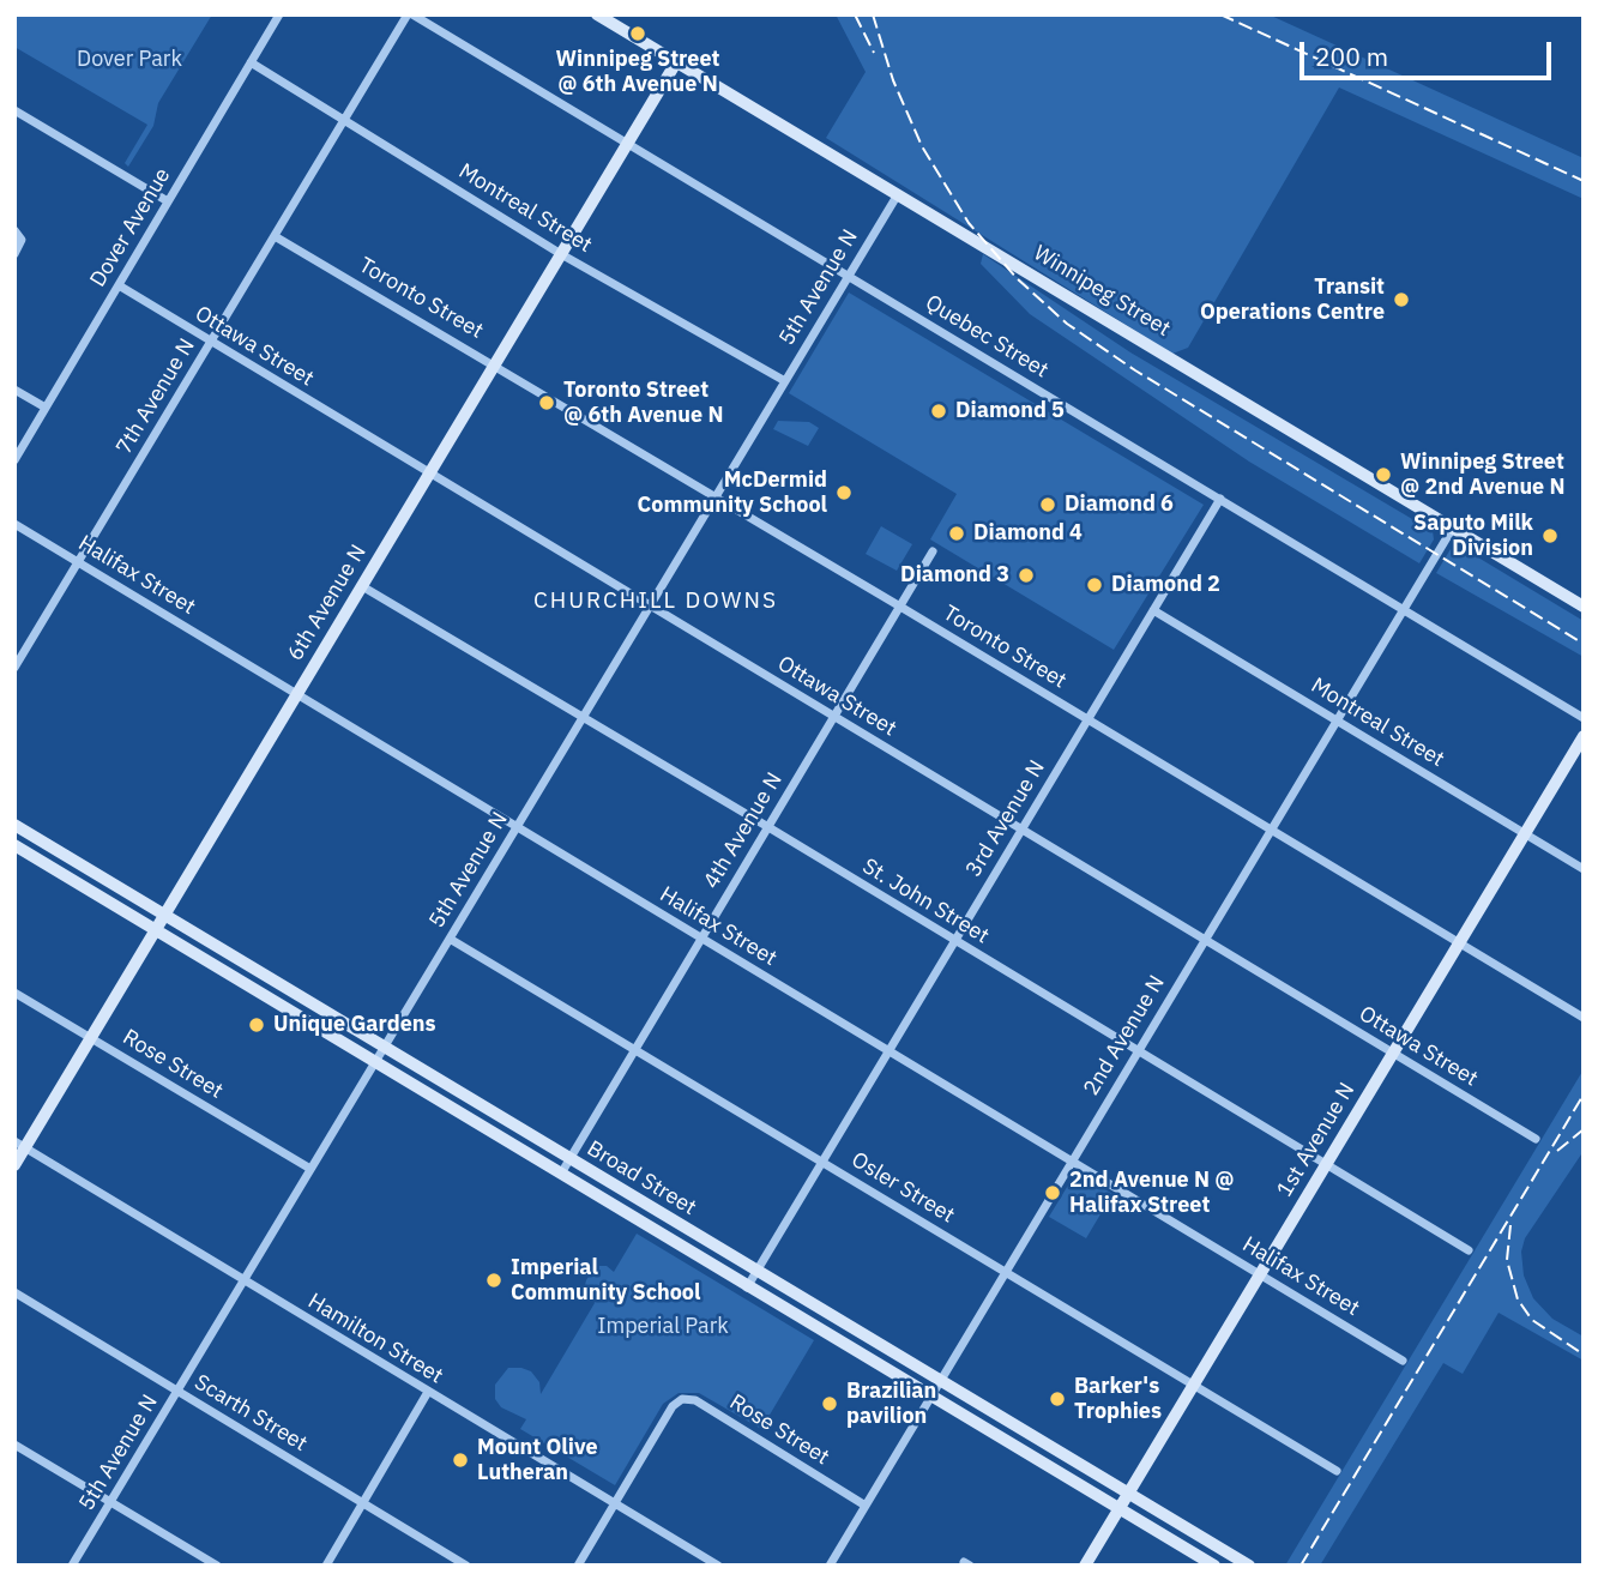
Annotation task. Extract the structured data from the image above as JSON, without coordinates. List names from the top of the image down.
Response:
{
  "streets": {
    "main road": [
      "Winnipeg Street",
      "6th Avenue N",
      "1st Avenue N",
      "Broad Street"
    ],
    "street": [
      "Montreal Street",
      "Dover Avenue",
      "5th Avenue N",
      "Toronto Street",
      "Quebec Street",
      "Ottawa Street",
      "7th Avenue N",
      "Halifax Street",
      "3rd Avenue N",
      "4th Avenue N",
      "St. John Street",
      "2nd Avenue N",
      "Rose Street",
      "Osler Street",
      "Hamilton Street",
      "Scarth Street"
    ]
  },
  "crossings": [
    ["Montreal Street", "Dover Avenue"],
    ["Montreal Street", "5th Avenue N"],
    ["Montreal Street", "7th Avenue N"],
    ["Montreal Street", "6th Avenue N"],
    ["Montreal Street", "3rd Avenue N"],
    ["Montreal Street", "2nd Avenue N"],
    ["Montreal Street", "1st Avenue N"],
    ["Dover Avenue", "Ottawa Street"],
    ["5th Avenue N", "Winnipeg Street"],
    ["5th Avenue N", "Toronto Street"],
    ["5th Avenue N", "Quebec Street"],
    ["5th Avenue N", "Ottawa Street"],
    ["5th Avenue N", "Halifax Street"],
    ["5th Avenue N", "St. John Street"],
    ["5th Avenue N", "Rose Street"],
    ["5th Avenue N", "Broad Street"],
    ["5th Avenue N", "Osler Street"],
    ["5th Avenue N", "Hamilton Street"],
    ["5th Avenue N", "Scarth Street"],
    ["Winnipeg Street", "6th Avenue N"],
    ["Winnipeg Street", "2nd Avenue N"],
    ["Toronto Street", "7th Avenue N"],
    ["Toronto Street", "6th Avenue N"],
    ["Toronto Street", "3rd Avenue N"],
    ["Toronto Street", "4th Avenue N"],
    ["Toronto Street", "2nd Avenue N"],
    ["Toronto Street", "1st Avenue N"],
    ["Quebec Street", "7th Avenue N"],
    ["Quebec Street", "6th Avenue N"],
    ["Quebec Street", "3rd Avenue N"],
    ["Quebec Street", "2nd Avenue N"],
    ["Ottawa Street", "7th Avenue N"],
    ["Ottawa Street", "6th Avenue N"],
    ["Ottawa Street", "3rd Avenue N"],
    ["Ottawa Street", "4th Avenue N"],
    ["Ottawa Street", "2nd Avenue N"],
    ["Ottawa Street", "1st Avenue N"],
    ["7th Avenue N", "Halifax Street"],
    ["Halifax Street", "6th Avenue N"],
    ["Halifax Street", "3rd Avenue N"],
    ["Halifax Street", "4th Avenue N"],
    ["Halifax Street", "2nd Avenue N"],
    ["Halifax Street", "1st Avenue N"],
    ["6th Avenue N", "St. John Street"],
    ["6th Avenue N", "Rose Street"],
    ["6th Avenue N", "Broad Street"],
    ["6th Avenue N", "Hamilton Street"],
    ["3rd Avenue N", "St. John Street"],
    ["3rd Avenue N", "Broad Street"],
    ["3rd Avenue N", "Osler Street"],
    ["4th Avenue N", "St. John Street"],
    ["4th Avenue N", "Broad Street"],
    ["4th Avenue N", "Osler Street"],
    ["St. John Street", "2nd Avenue N"],
    ["St. John Street", "1st Avenue N"],
    ["2nd Avenue N", "Rose Street"],
    ["2nd Avenue N", "Broad Street"],
    ["2nd Avenue N", "Osler Street"],
    ["Rose Street", "Hamilton Street"],
    ["1st Avenue N", "Broad Street"],
    ["1st Avenue N", "Osler Street"]
  ],
  "districts": ["CHURCHILL DOWNS"],
  "parks": ["Dover Park", "Imperial Park"],
  "places": [
    "Winnipeg Street @ 6th Avenue N",
    "Transit Operations Centre",
    "Toronto Street @ 6th Avenue N",
    "Diamond 5",
    "Winnipeg Street @ 2nd Avenue N",
    "McDermid Community School",
    "Diamond 6",
    "Diamond 4",
    "Saputo Milk Division",
    "Diamond 3",
    "Diamond 2",
    "Unique Gardens",
    "2nd Avenue N @ Halifax Street",
    "Imperial Community School",
    "Barker's Trophies",
    "Brazilian pavilion",
    "Mount Olive Lutheran"
  ],
  "scale_bar": "200 m"
}
